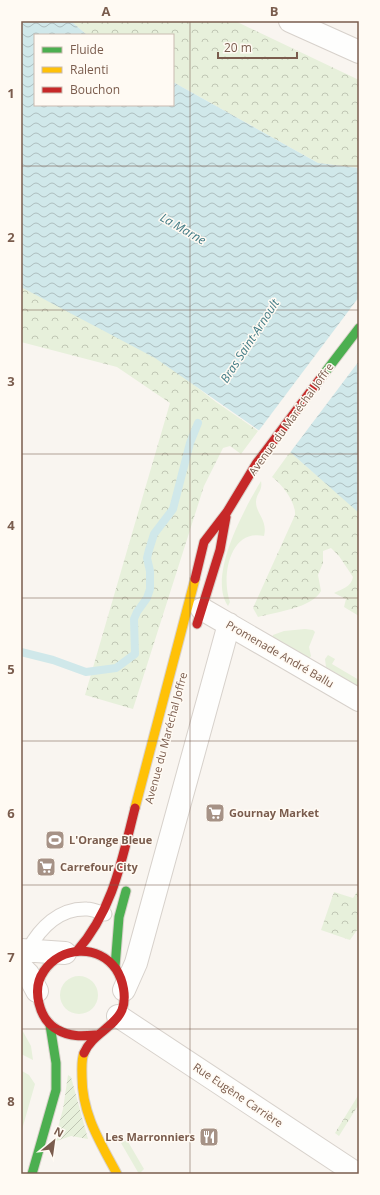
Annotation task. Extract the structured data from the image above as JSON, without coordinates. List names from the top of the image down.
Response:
{
  "streets": {
    "main road": ["Avenue du Maréchal Joffre"],
    "street": ["Promenade André Ballu", "Rue Eugène Carrière"]
  },
  "crossings": [
    ["Avenue du Maréchal Joffre", "Promenade André Ballu"],
    ["Avenue du Maréchal Joffre", "Rue Eugène Carrière"]
  ],
  "water": ["La Marne", "Bras Saint-Arnoult"],
  "places": {
    "supermarket": ["Gournay Market", "Carrefour City"],
    "sports": ["L'Orange Bleue"],
    "restaurant": ["Les Marronniers"]
  },
  "legend": ["Fluide", "Ralenti", "Bouchon"],
  "scale_bar": "20 m",
  "north": "top right",
  "grid": {
    "columns": ["A", "B"],
    "rows": [
      "1",
      "2",
      "3",
      "4",
      "5",
      "6",
      "7",
      "8"
    ]
  }
}
